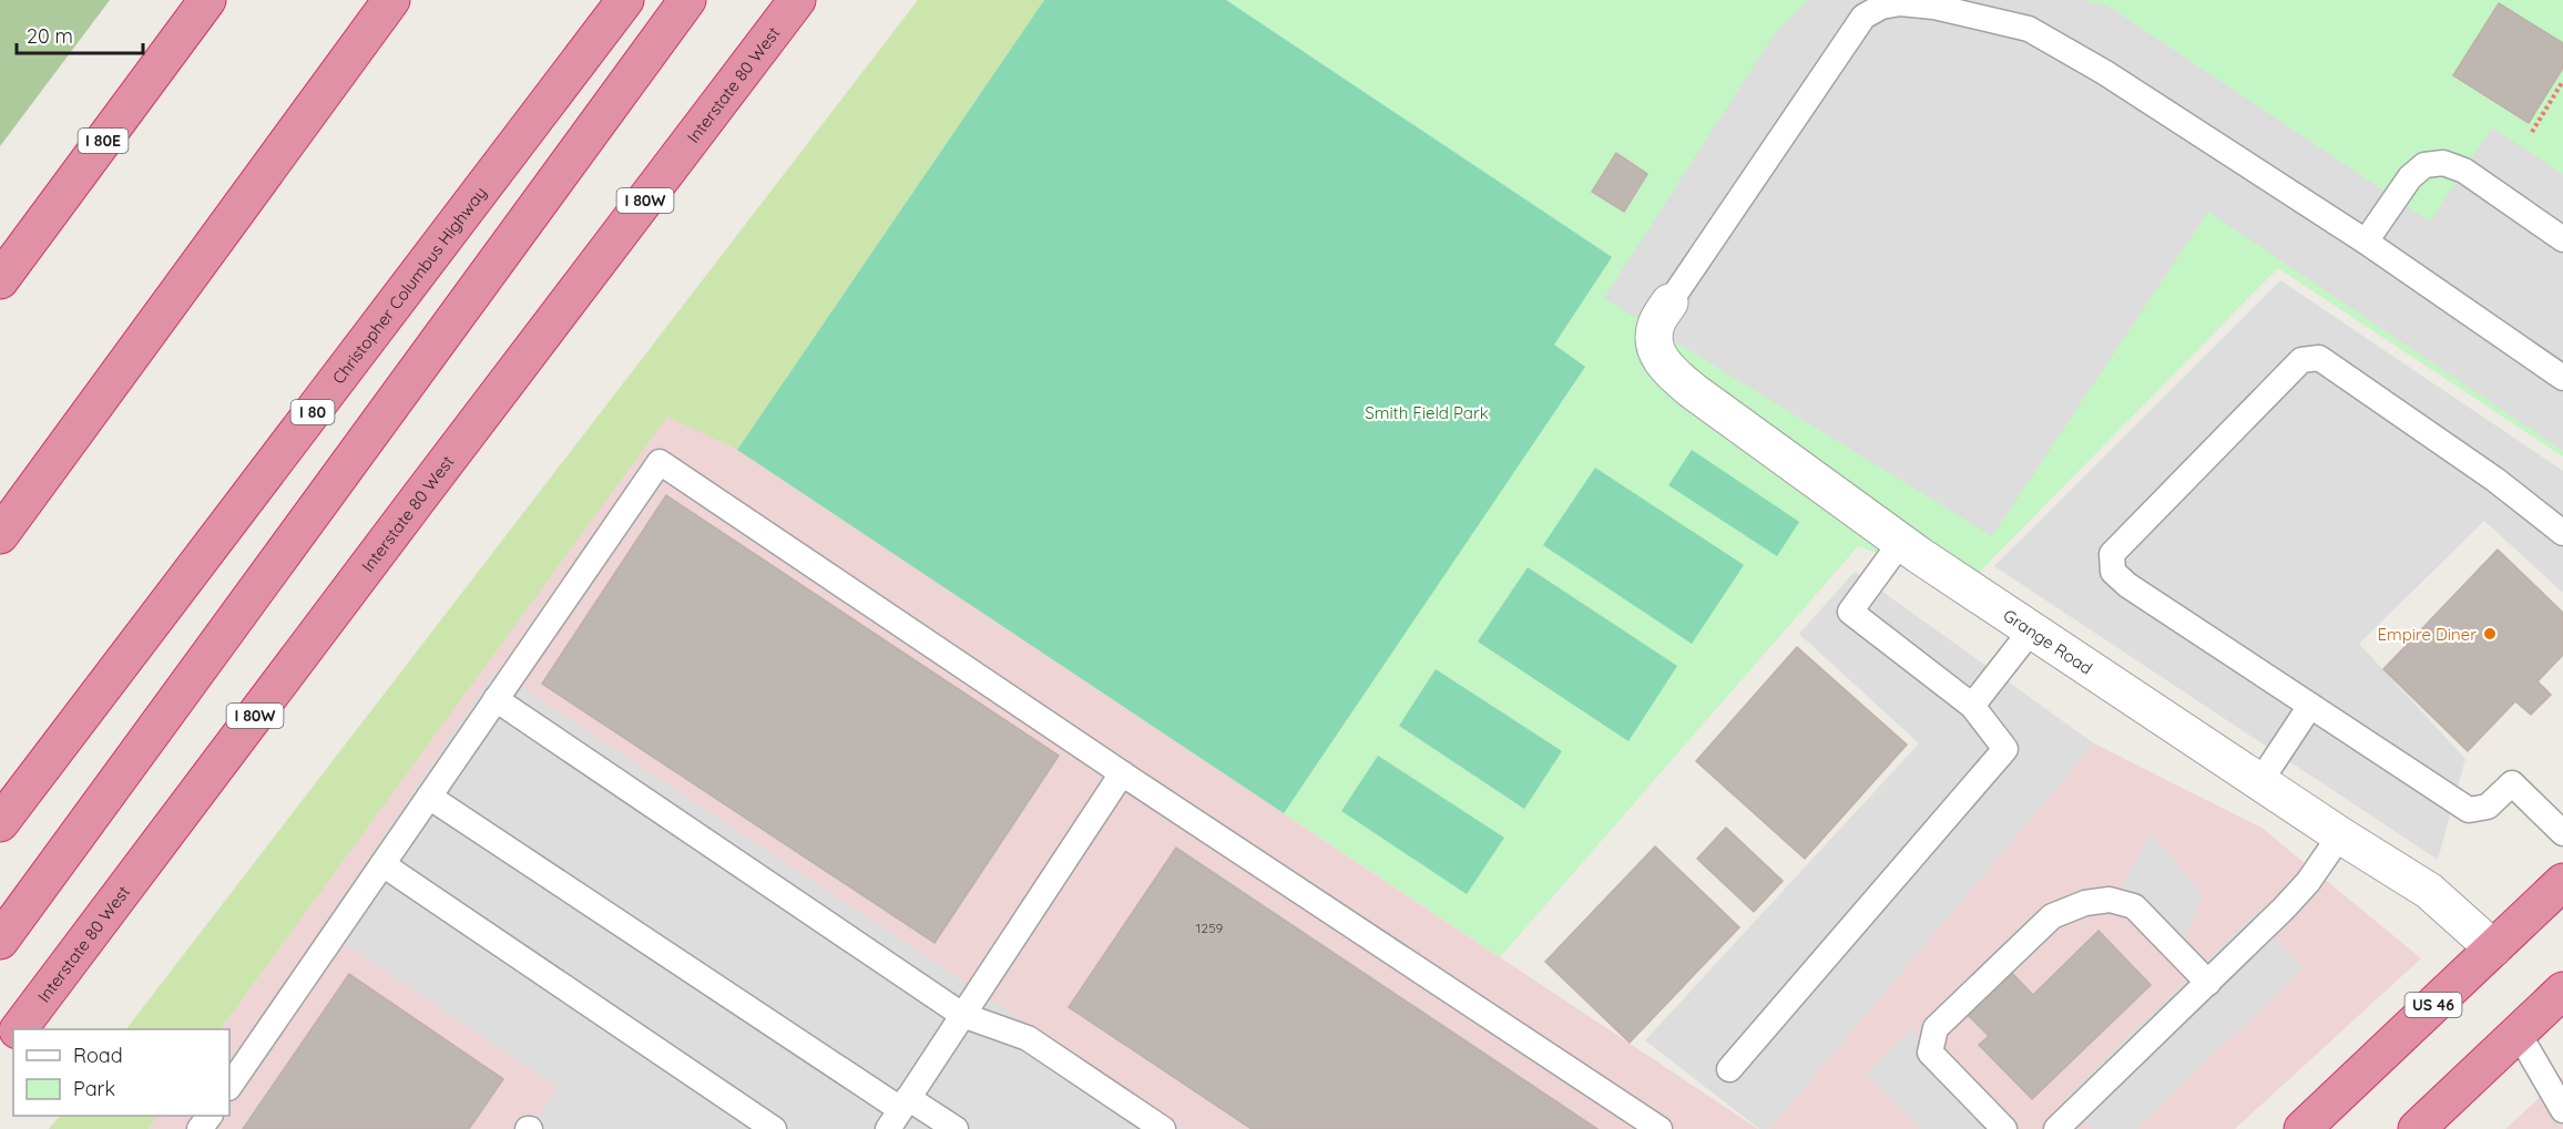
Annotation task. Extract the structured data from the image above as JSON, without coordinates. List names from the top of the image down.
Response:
{
  "streets": {
    "highway": [
      "Interstate 80 West",
      "I 80E",
      "I 80W",
      "Christopher Columbus Highway",
      "I 80",
      "US 46"
    ],
    "street": ["Grange Road"]
  },
  "crossings": [
    ["Grange Road", "US 46"]
  ],
  "parks": ["Smith Field Park"],
  "places": ["Empire Diner"],
  "house_numbers": ["1259"],
  "legend": ["Road", "Park"],
  "scale_bar": "20 m"
}
